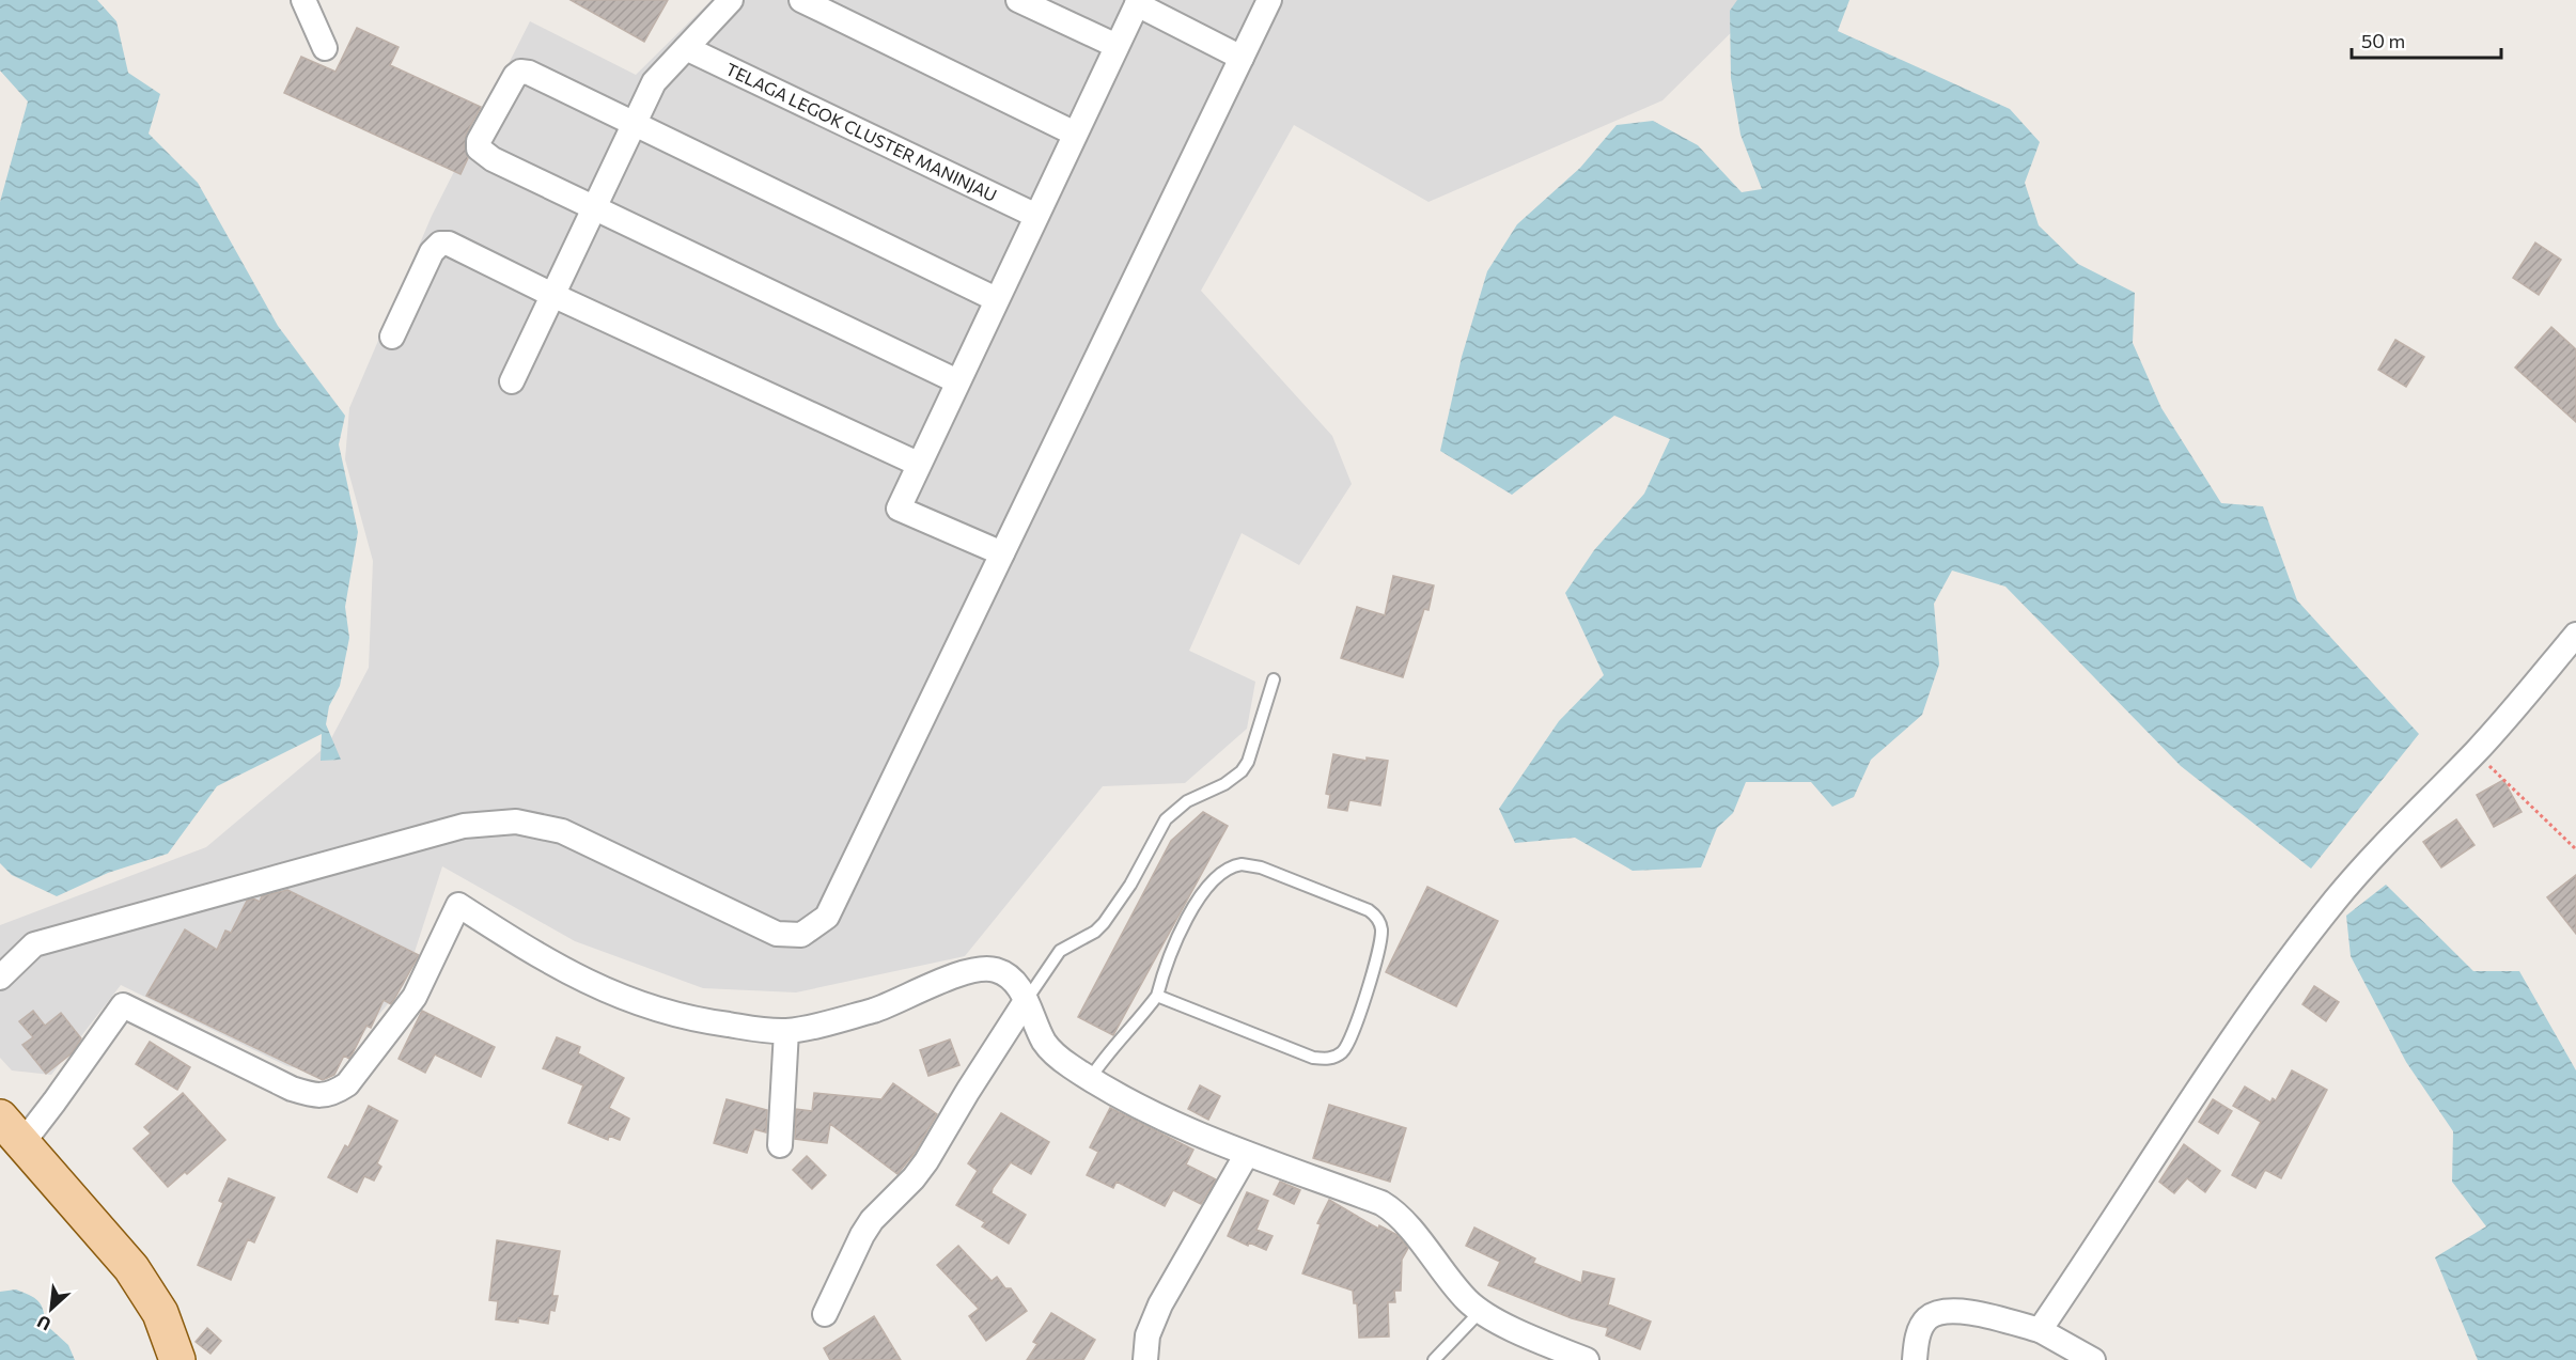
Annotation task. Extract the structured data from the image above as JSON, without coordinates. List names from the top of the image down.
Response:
{
  "streets": {
    "street": ["TELAGA LEGOK CLUSTER MANINJAU"]
  },
  "scale_bar": "50 m",
  "north": "bottom left"
}
